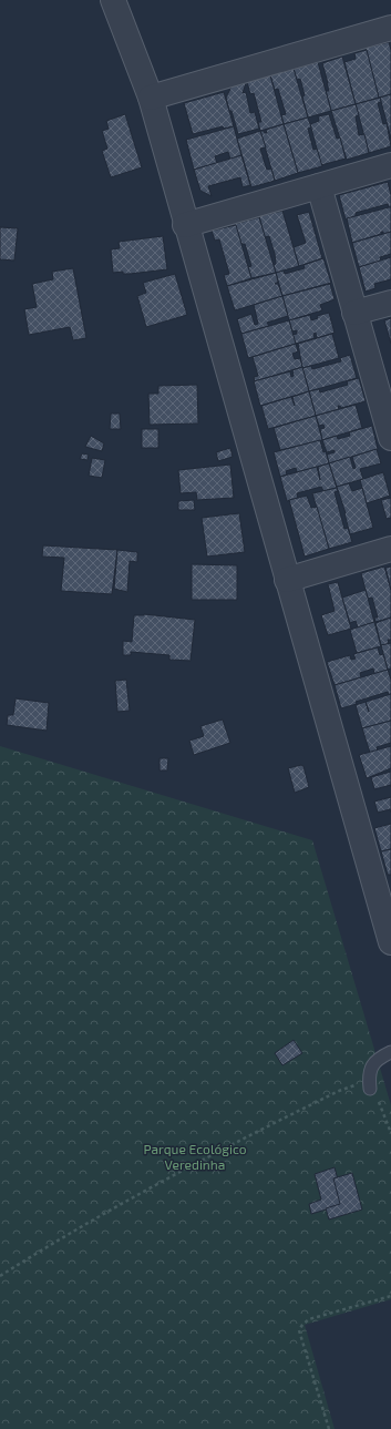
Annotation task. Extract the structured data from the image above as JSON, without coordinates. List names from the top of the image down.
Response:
{
  "parks": ["Parque Ecológico Veredinha"]
}
